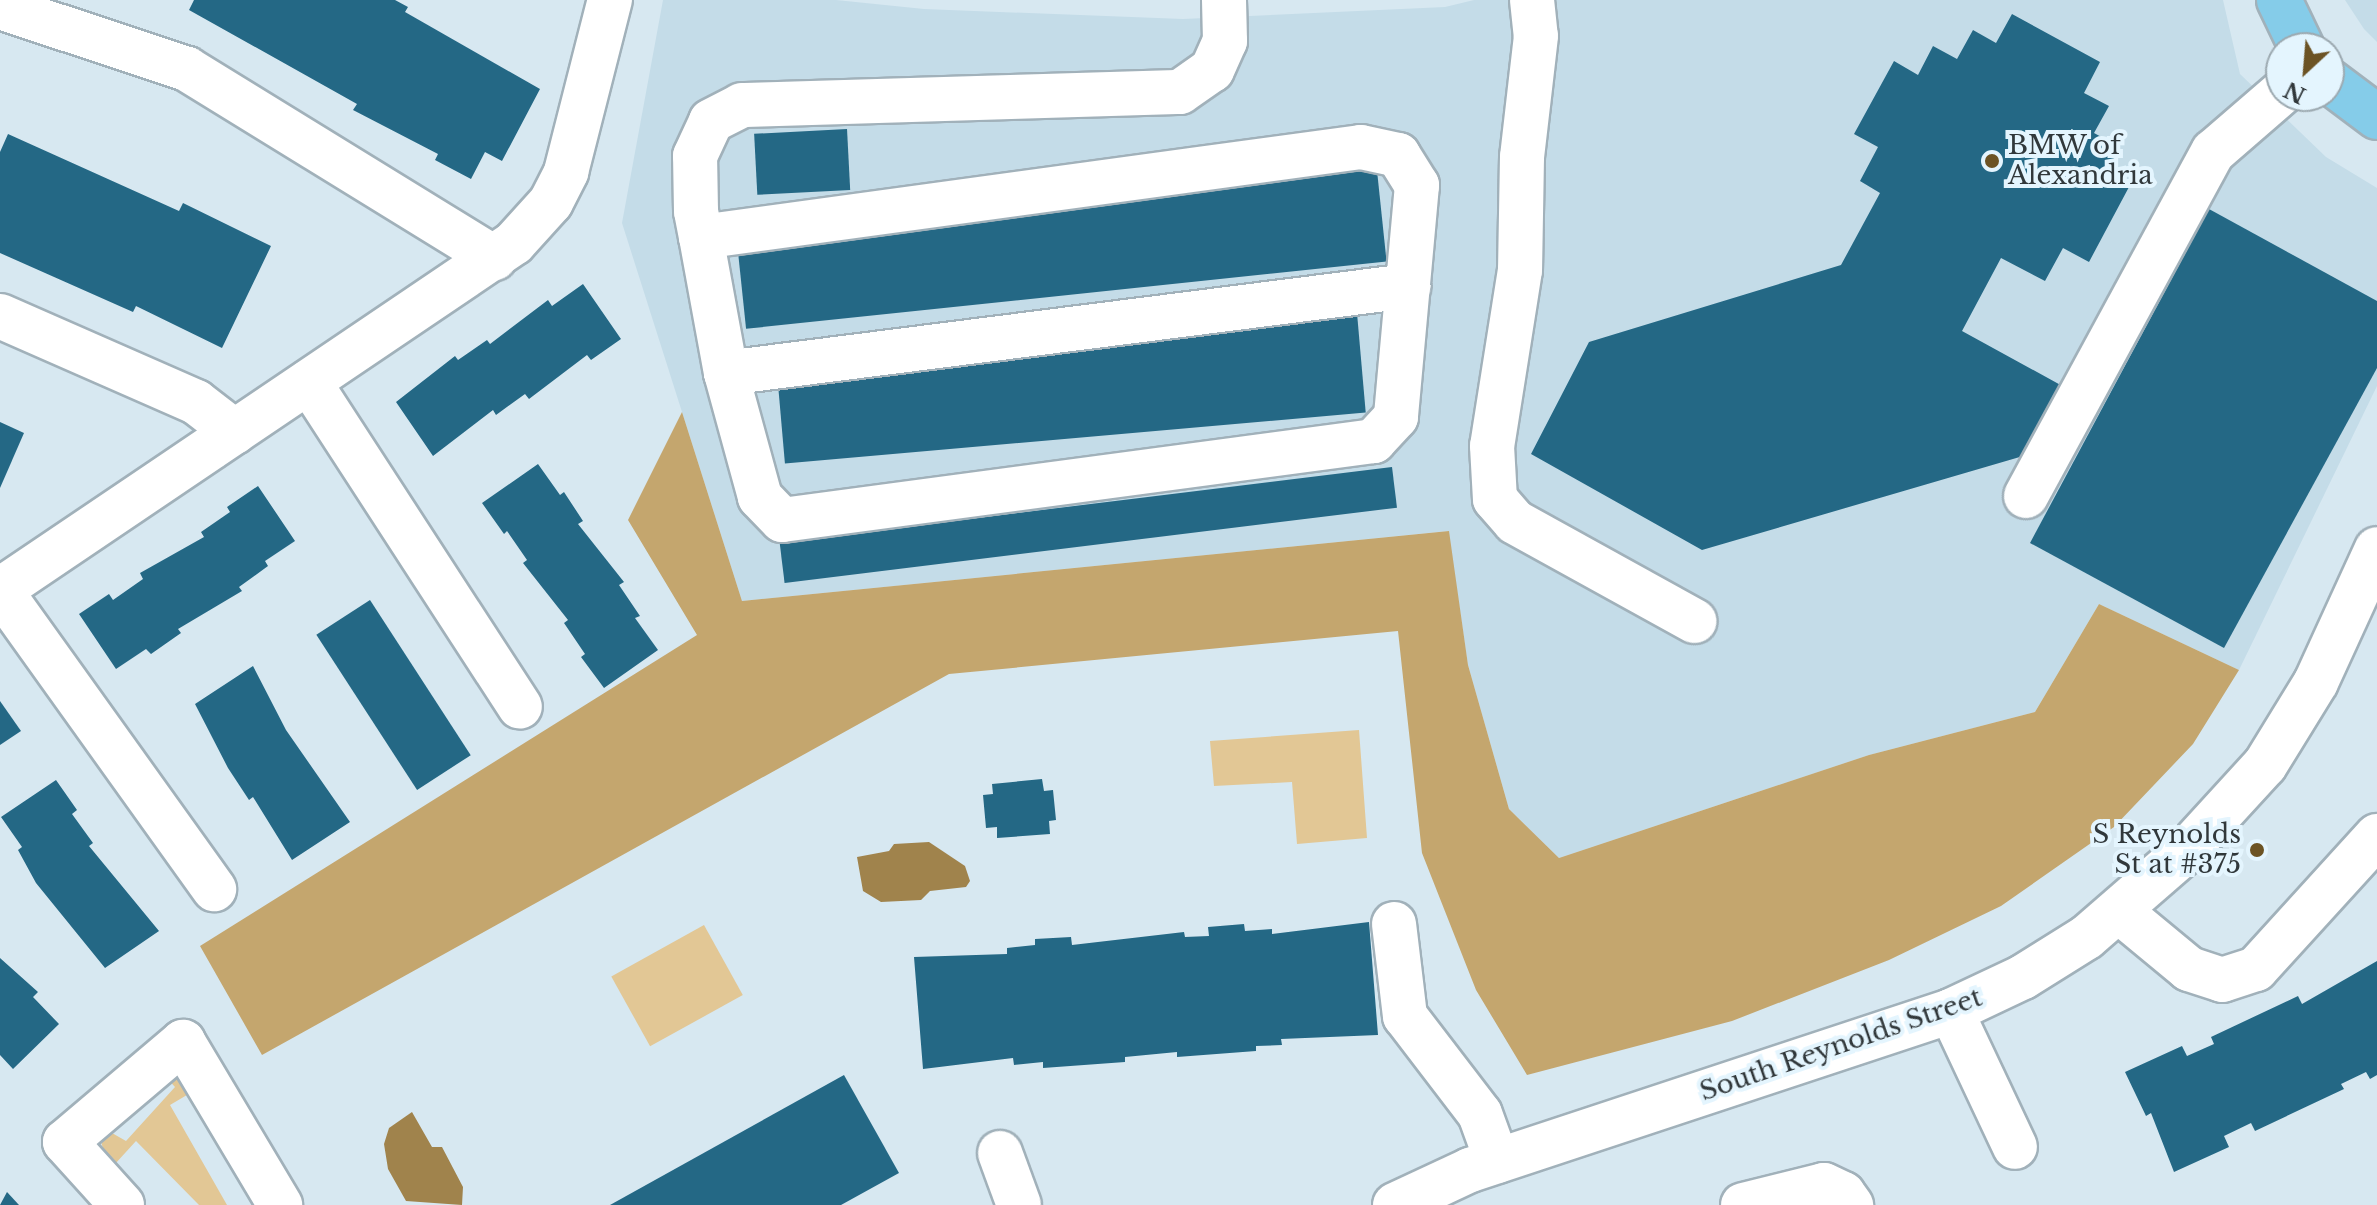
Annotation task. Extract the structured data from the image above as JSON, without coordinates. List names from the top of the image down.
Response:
{
  "streets": {
    "street": ["South Reynolds Street"]
  },
  "places": ["BMW of Alexandria", "S Reynolds St at #375"],
  "north": "bottom left"
}
